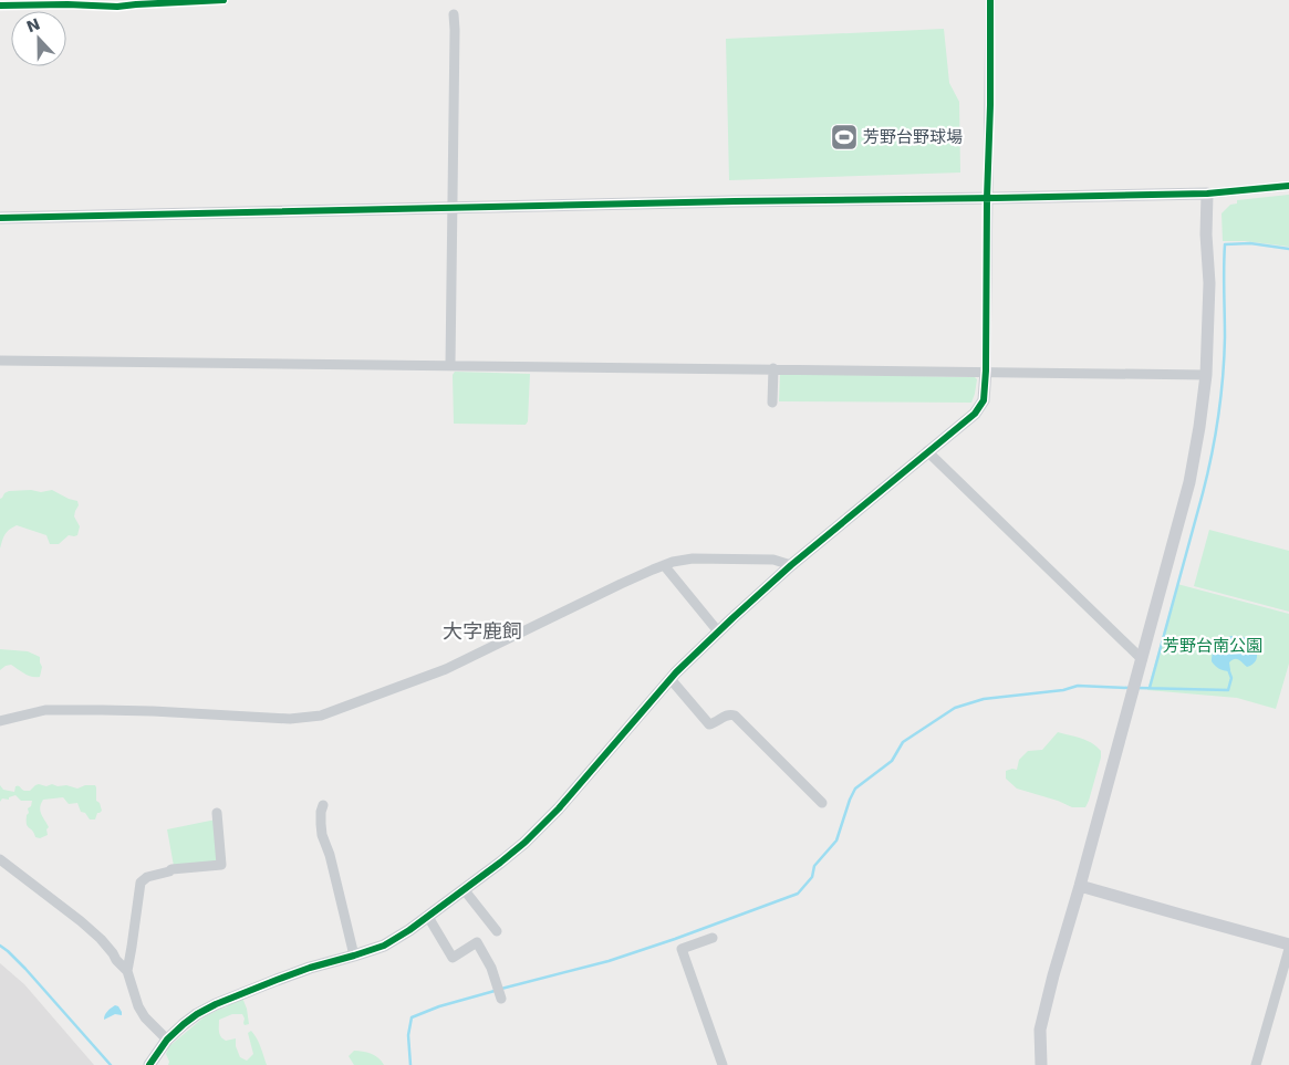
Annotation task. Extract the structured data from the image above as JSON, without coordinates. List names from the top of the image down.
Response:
{
  "districts": ["大字鹿飼"],
  "parks": ["芳野台南公園"],
  "places": {
    "sports": ["芳野台野球場"]
  },
  "north": "top"
}
